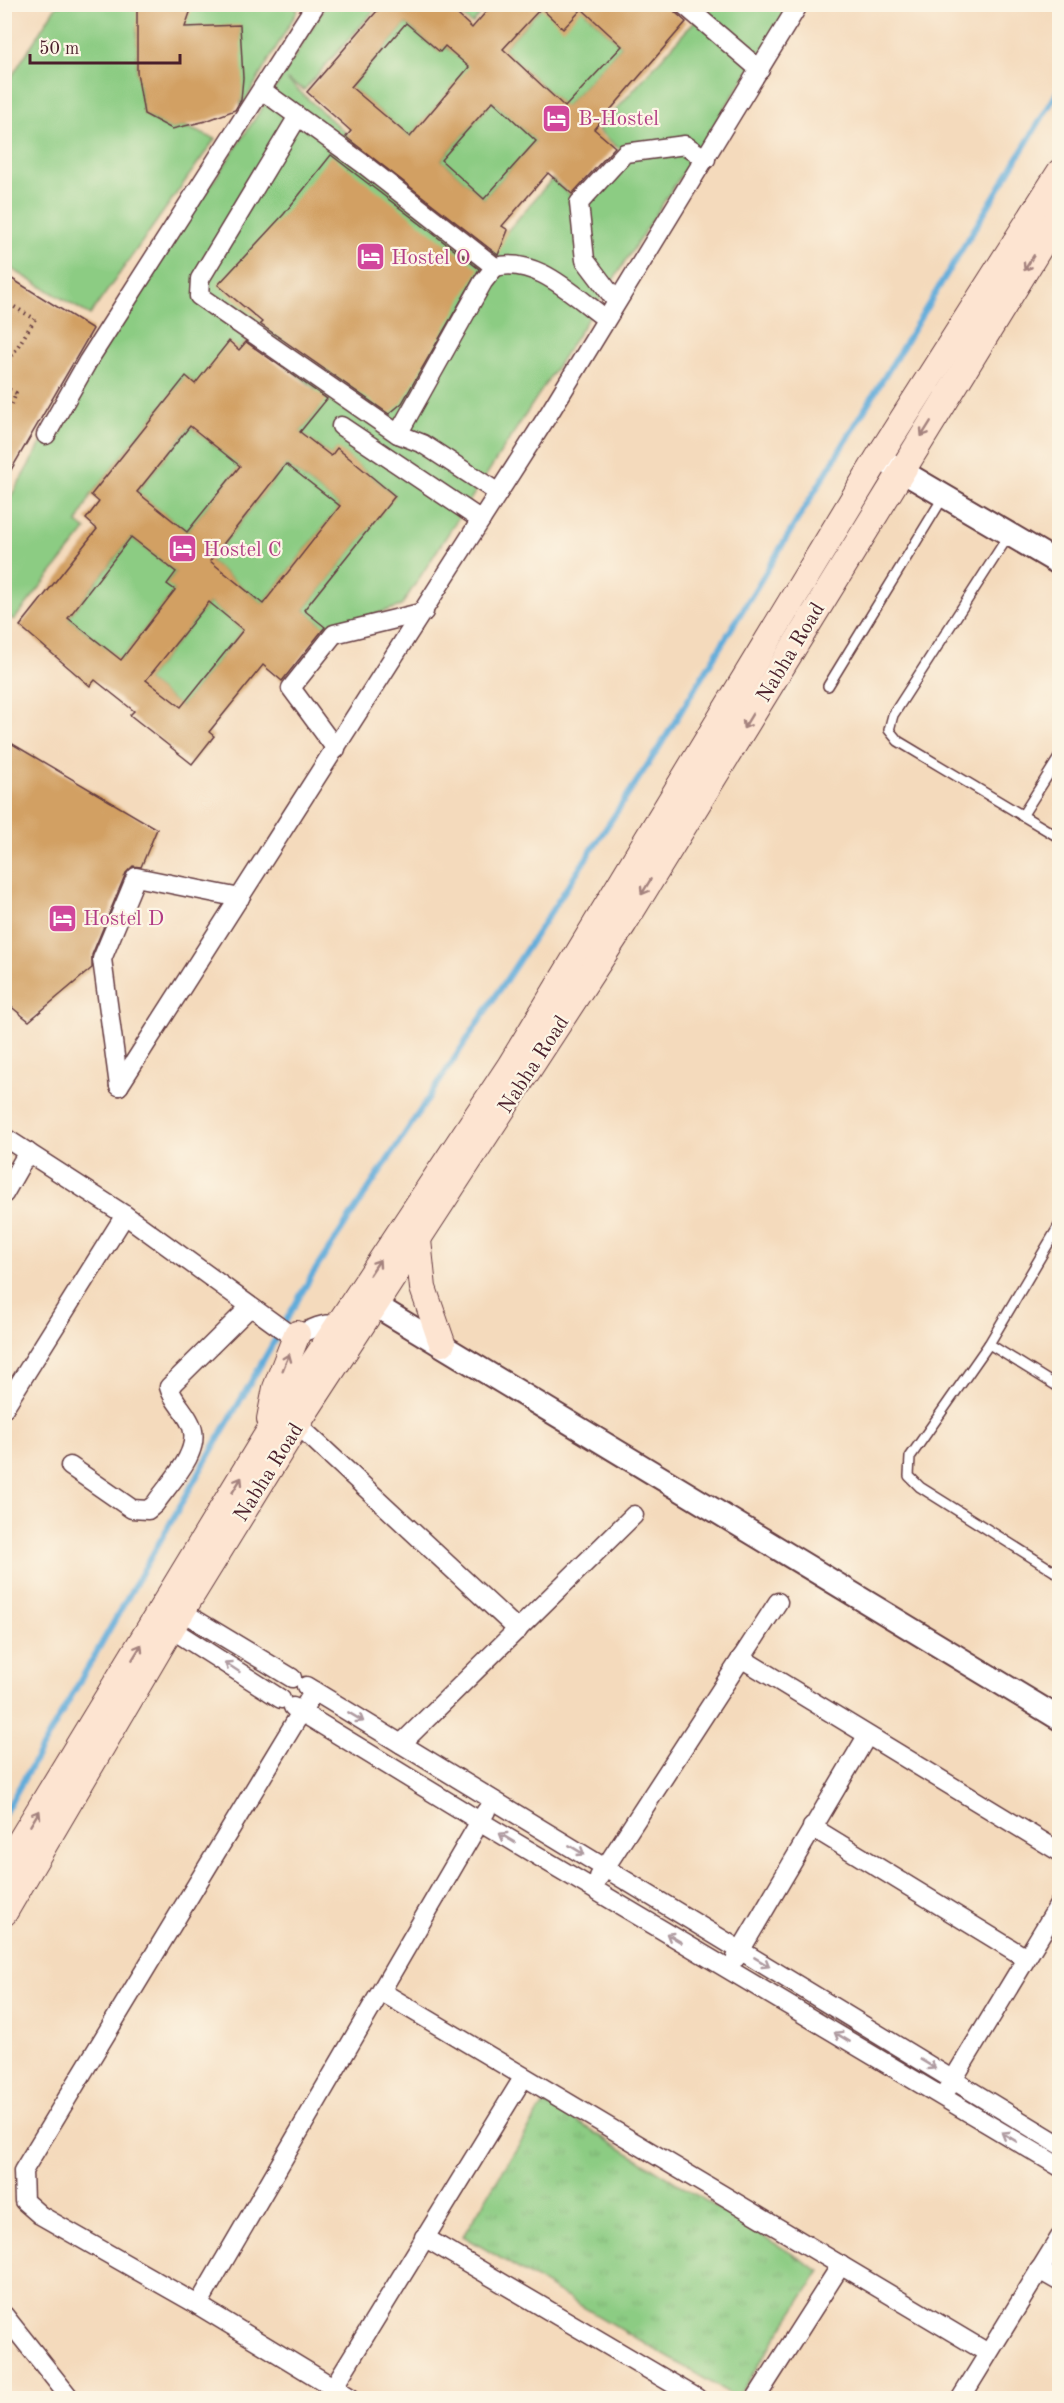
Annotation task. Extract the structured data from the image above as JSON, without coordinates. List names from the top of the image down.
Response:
{
  "streets": {
    "main road": ["Nabha Road"]
  },
  "places": {
    "hotel": [
      "B-Hostel",
      "Hostel O",
      "Hostel C",
      "Hostel D"
    ]
  },
  "scale_bar": "50 m"
}
